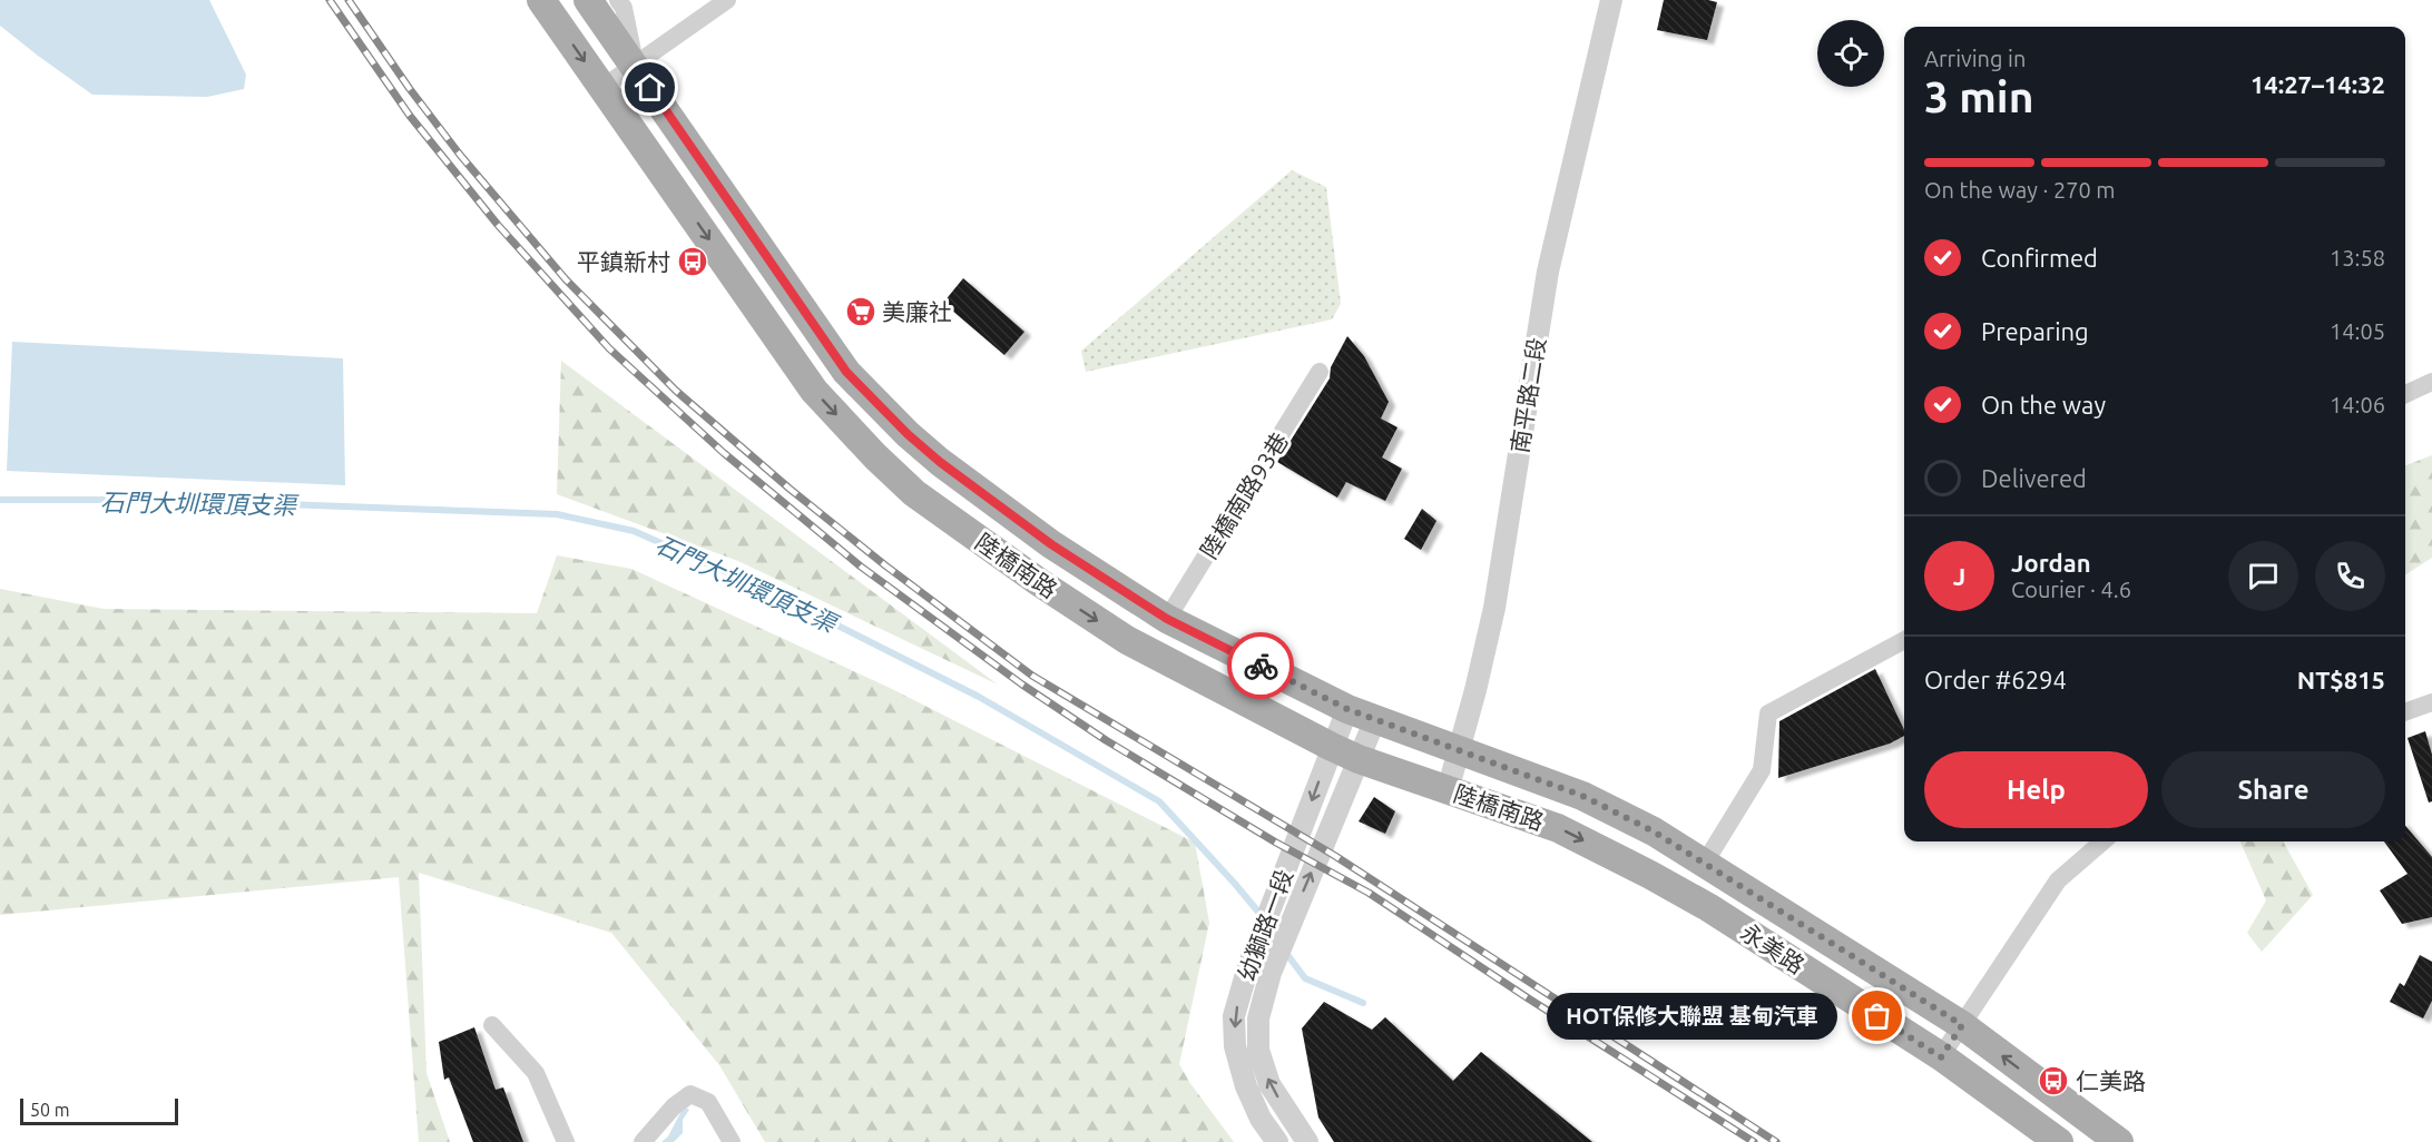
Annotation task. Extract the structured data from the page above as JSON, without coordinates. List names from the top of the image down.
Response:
{
  "streets": {
    "main road": ["陸橋南路", "永美路"],
    "street": ["南平路二段", "陸橋南路93巷", "幼獅路一段"]
  },
  "crossings": [
    ["南平路二段", "陸橋南路"],
    ["陸橋南路93巷", "陸橋南路"],
    ["陸橋南路", "幼獅路一段"],
    ["陸橋南路", "永美路"]
  ],
  "water": ["石門大圳環頂支渠"],
  "places": {
    "bus stop": ["平鎮新村", "仁美路"],
    "supermarket": ["美廉社"],
    "other": ["HOT保修大聯盟 基甸汽車"]
  },
  "scale_bar": "50 m",
  "page": {
    "heading": ["3 min", "Arriving in", "14:27–14:32"],
    "panel": [
      "Jordan",
      "Courier · 4.6",
      "Order #6294",
      "NT$815"
    ],
    "bar": "On the way · 270 m",
    "list": [
      ["Confirmed", "13:58"],
      ["Preparing", "14:05"],
      ["On the way", "14:06"],
      "Delivered"
    ],
    "round": "J",
    "buttons": ["Help", "Share"],
    "bubble": "HOT保修大聯盟 基甸汽車",
    "scale": "50 m"
  }
}
